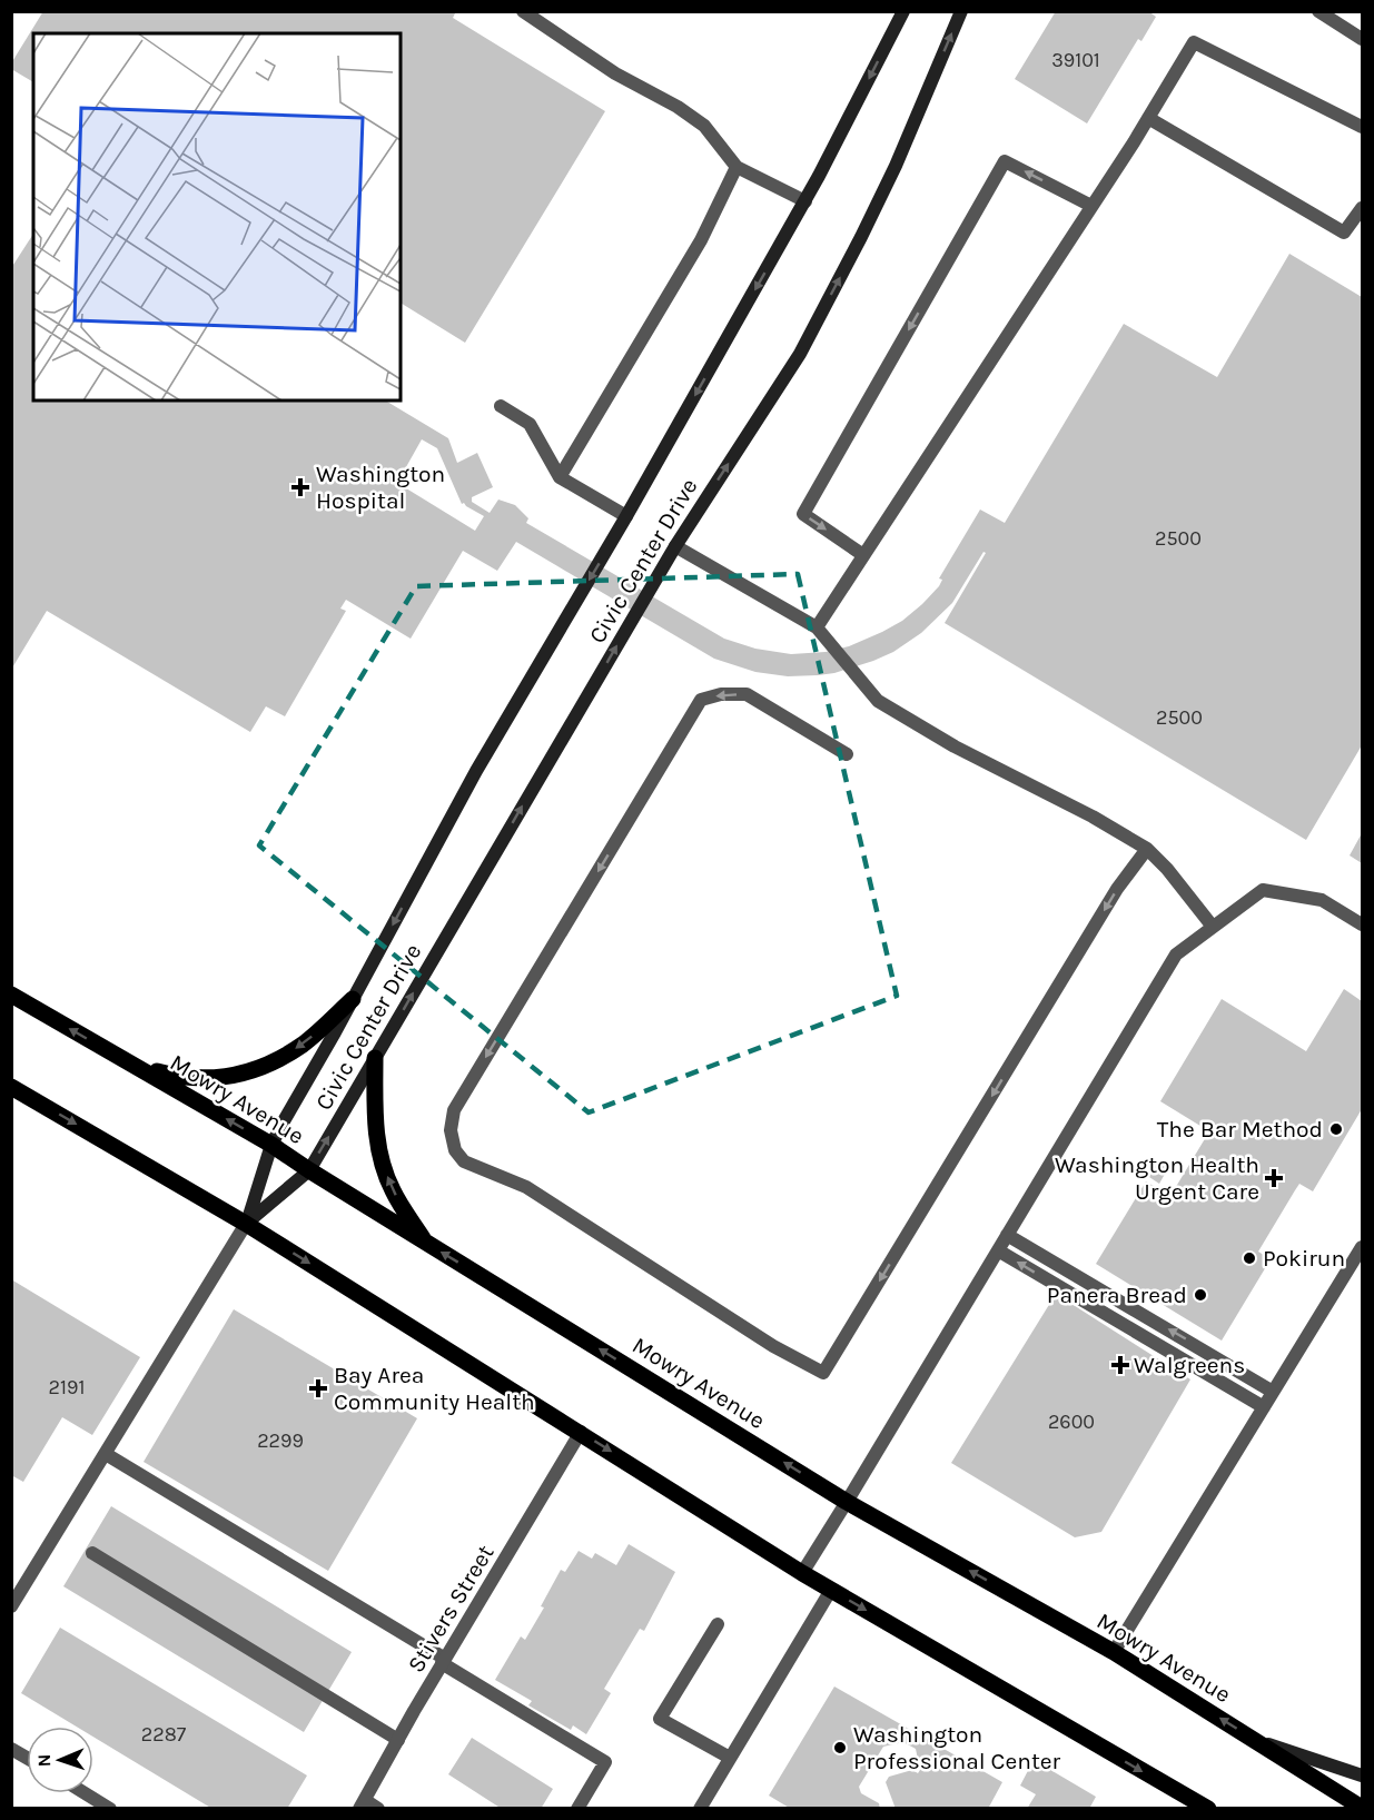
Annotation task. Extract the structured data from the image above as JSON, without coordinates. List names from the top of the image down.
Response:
{
  "streets": {
    "main road": ["Civic Center Drive", "Mowry Avenue"],
    "street": ["Stivers Street"]
  },
  "crossings": [
    ["Civic Center Drive", "Mowry Avenue"]
  ],
  "places": {
    "health": [
      "Washington Hospital",
      "Washington Health Urgent Care",
      "Walgreens",
      "Bay Area Community Health"
    ],
    "other": [
      "The Bar Method",
      "Pokirun",
      "Panera Bread",
      "Washington Professional Center"
    ]
  },
  "house_numbers": [
    "39101",
    "2500",
    "2500",
    "2191",
    "2600",
    "2299",
    "2287"
  ],
  "north": "left"
}
